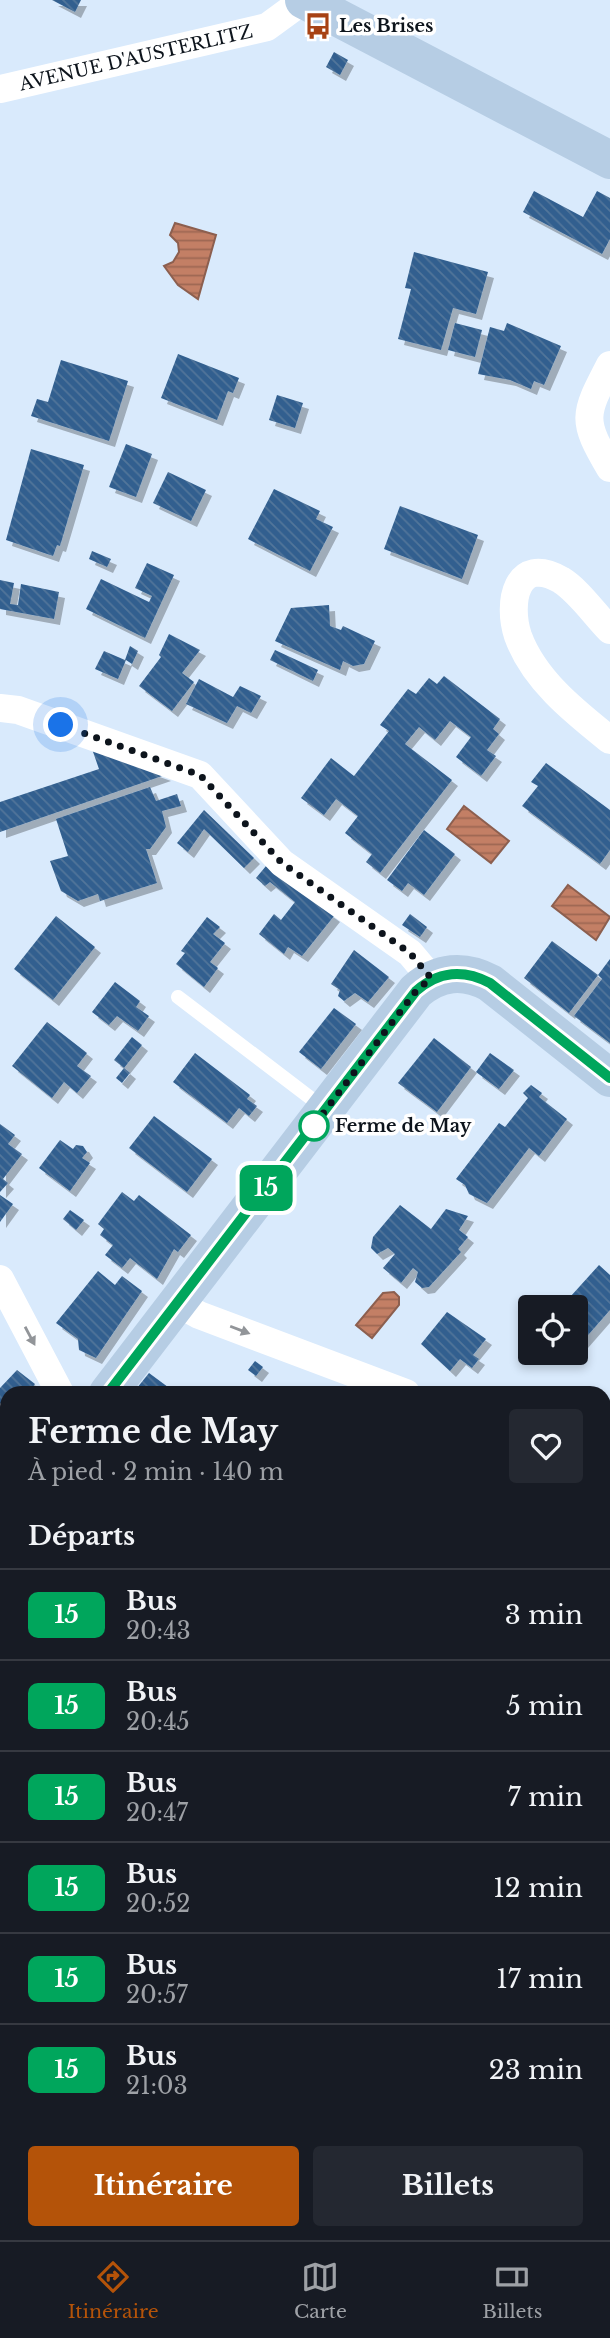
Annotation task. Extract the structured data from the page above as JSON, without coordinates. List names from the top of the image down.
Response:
{
  "streets": {
    "street": ["AVENUE D'AUSTERLITZ"]
  },
  "places": {
    "bus stop": ["Les Brises"],
    "other": ["Ferme de May"]
  },
  "lines": ["bus line 15"],
  "page": {
    "on_map": "15",
    "heading": [
      ["Ferme de May", "À pied · 2 min · 140 m"],
      "Départs"
    ],
    "list": [
      {
        "mark": "15",
        "name": "Bus",
        "note": "20:43",
        "value": "3 min"
      },
      {
        "mark": "15",
        "name": "Bus",
        "note": "20:45",
        "value": "5 min"
      },
      {
        "mark": "15",
        "name": "Bus",
        "note": "20:47",
        "value": "7 min"
      },
      {
        "mark": "15",
        "name": "Bus",
        "note": "20:52",
        "value": "12 min"
      },
      {
        "mark": "15",
        "name": "Bus",
        "note": "20:57",
        "value": "17 min"
      },
      {
        "mark": "15",
        "name": "Bus",
        "note": "21:03",
        "value": "23 min"
      }
    ],
    "buttons": ["Itinéraire", "Billets"],
    "tabs": ["Itinéraire", "Carte", "Billets"]
  }
}
